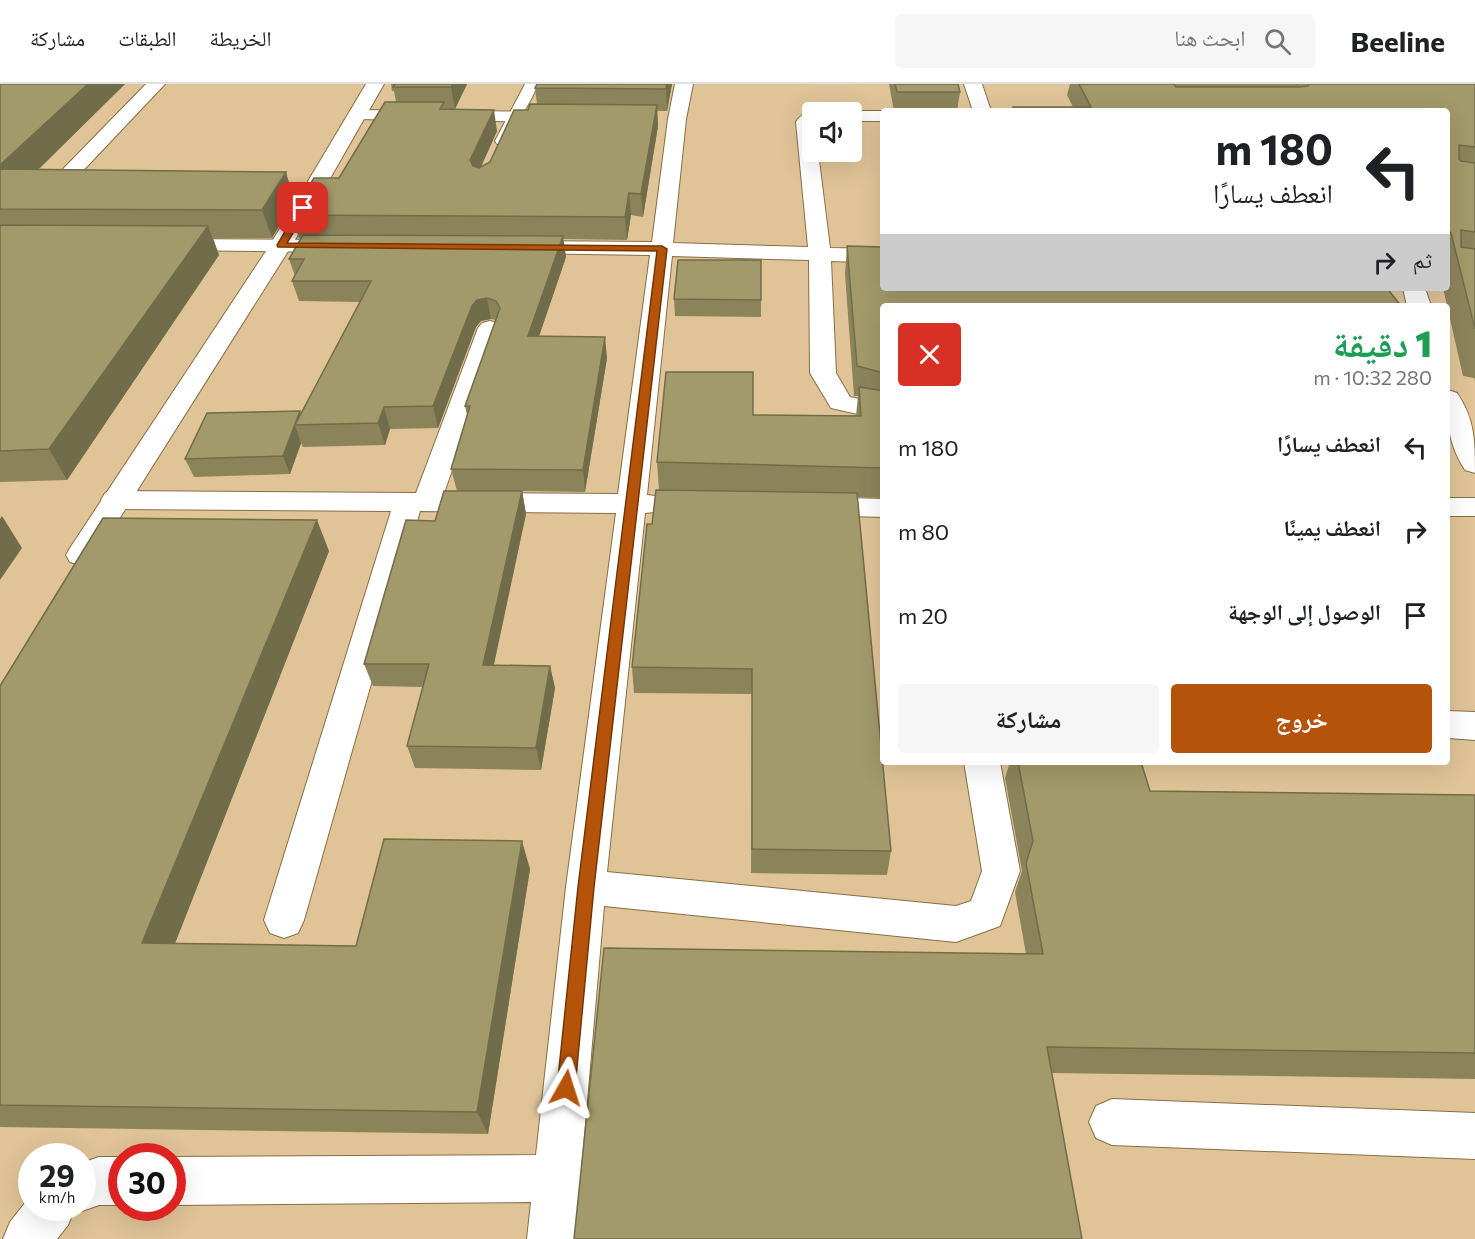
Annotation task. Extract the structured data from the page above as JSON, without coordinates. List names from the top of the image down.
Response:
{
  "page": {
    "header": "Beeline",
    "search": "ابحث هنا",
    "nav": ["الخريطة", "الطبقات", "مشاركة"],
    "turn": ["180 m", "انعطف يسارًا"],
    "then": "ثم",
    "heading": ["1 دقيقة", "280 m · 10:32"],
    "list": [
      {
        "name": "انعطف يسارًا",
        "value": "180 m"
      },
      {
        "name": "انعطف يمينًا",
        "value": "80 m"
      },
      {
        "name": "الوصول إلى الوجهة",
        "value": "20 m"
      }
    ],
    "buttons": ["خروج", "مشاركة"],
    "speed": "29 km/h",
    "limit": "30"
  }
}
